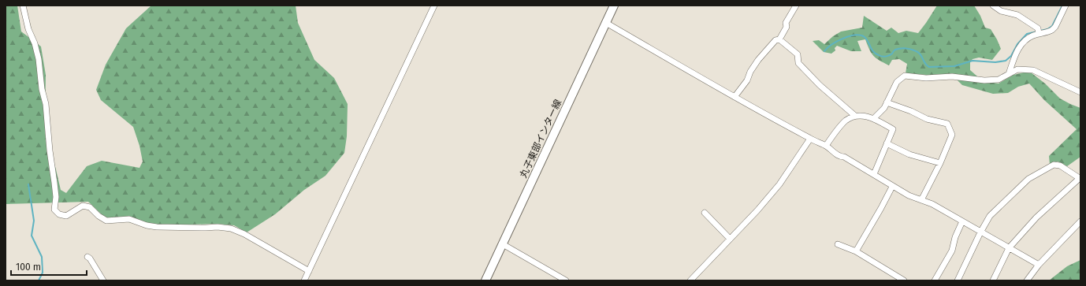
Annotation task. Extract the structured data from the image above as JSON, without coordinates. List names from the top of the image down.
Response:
{
  "streets": {
    "main road": ["丸子東部インター線"]
  },
  "scale_bar": "100 m"
}
